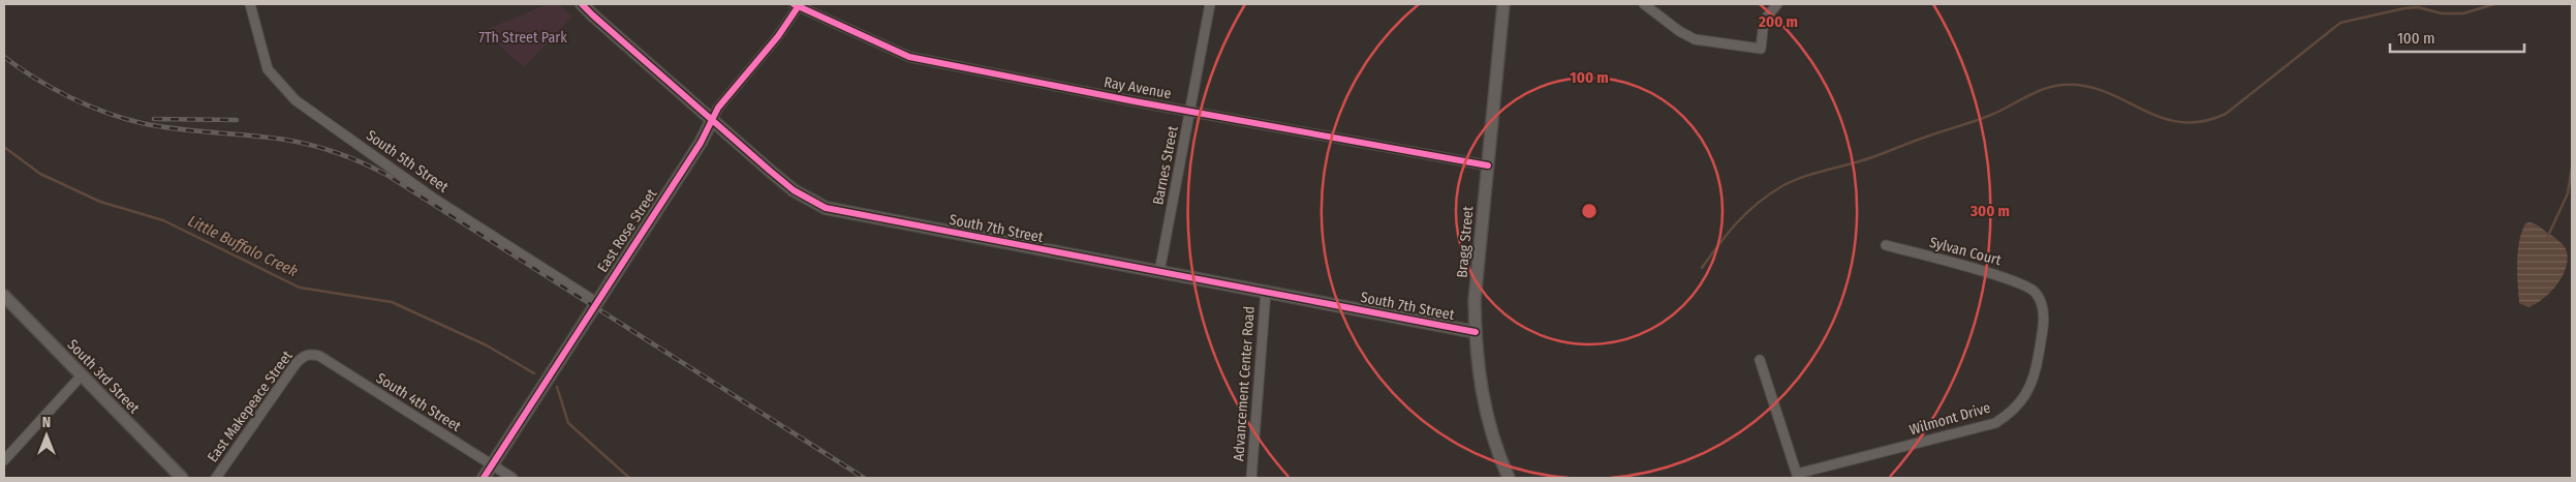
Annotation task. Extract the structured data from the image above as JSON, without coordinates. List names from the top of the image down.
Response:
{
  "streets": {
    "street": [
      "Ray Avenue",
      "South 5th Street",
      "Barnes Street",
      "South 7th Street",
      "East Rose Street",
      "Bragg Street",
      "Sylvan Court",
      "South 3rd Street",
      "Advancement Center Road",
      "South 4th Street",
      "East Makepeace Street",
      "Wilmont Drive"
    ]
  },
  "crossings": [
    ["Ray Avenue", "Barnes Street"],
    ["Ray Avenue", "East Rose Street"],
    ["Ray Avenue", "Bragg Street"],
    ["South 5th Street", "East Rose Street"],
    ["Barnes Street", "South 7th Street"],
    ["South 7th Street", "East Rose Street"],
    ["South 7th Street", "Bragg Street"],
    ["South 7th Street", "Advancement Center Road"],
    ["East Rose Street", "South 4th Street"],
    ["Sylvan Court", "Wilmont Drive"],
    ["South 4th Street", "East Makepeace Street"]
  ],
  "water": ["Little Buffalo Creek"],
  "parks": ["7Th Street Park"],
  "scale_bar": "100 m",
  "north": "top",
  "rings": ["200 m", "100 m", "300 m"]
}
